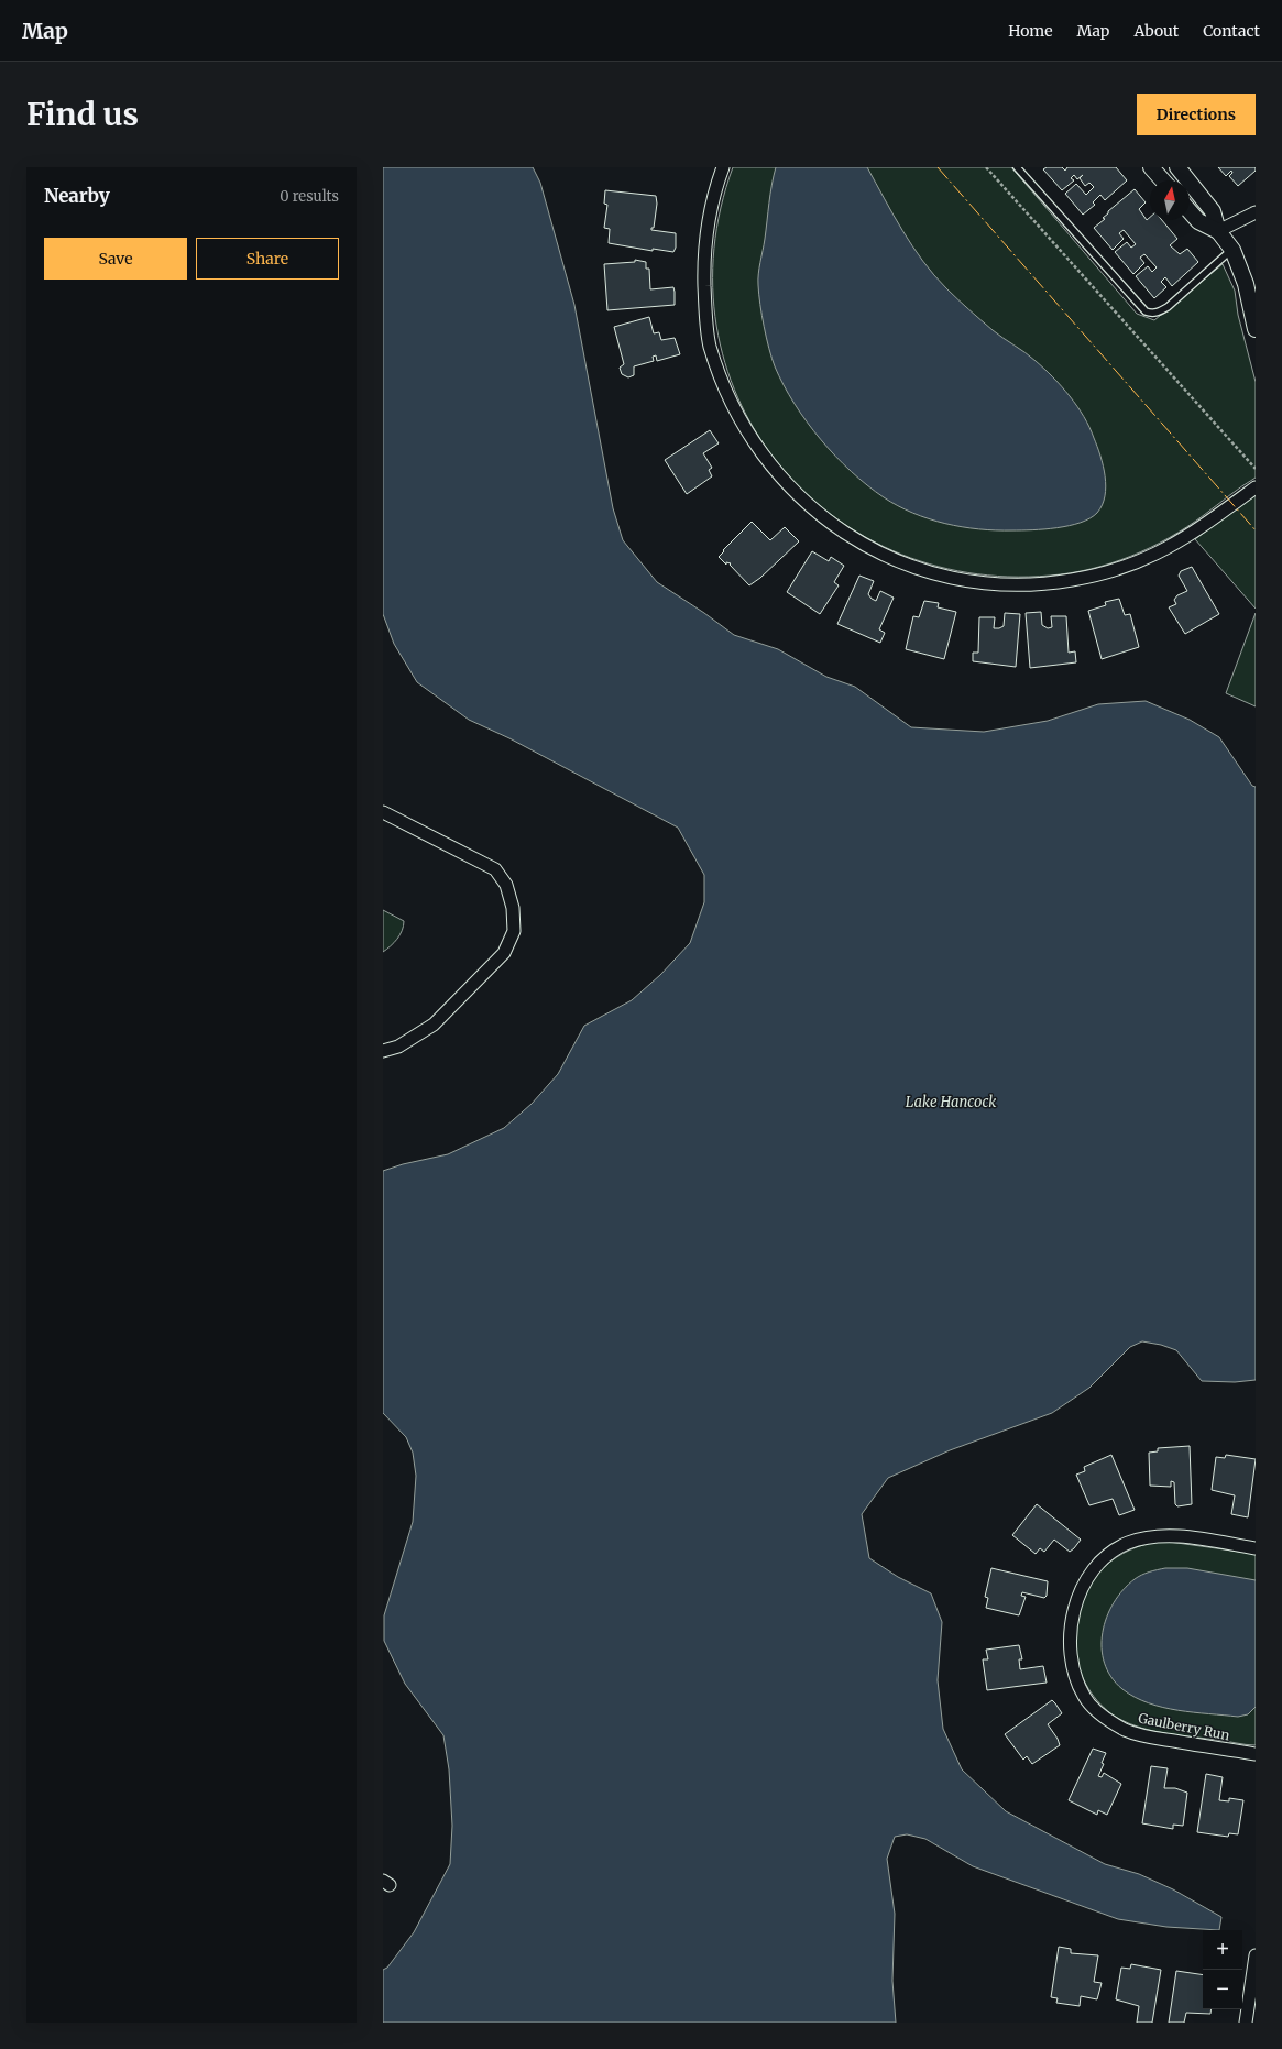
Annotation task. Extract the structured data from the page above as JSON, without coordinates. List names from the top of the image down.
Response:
{
  "streets": {
    "street": ["Gaulberry Run"]
  },
  "water": ["Lake Hancock"],
  "north": "top",
  "page": {
    "header": "Map",
    "nav": [
      "Home",
      "Map",
      "About",
      "Contact"
    ],
    "buttons": [
      "Directions",
      ["Save", "Share"]
    ],
    "title": "Find us",
    "heading": ["Nearby", "0 results"],
    "map_buttons": ["+", "−"]
  }
}
